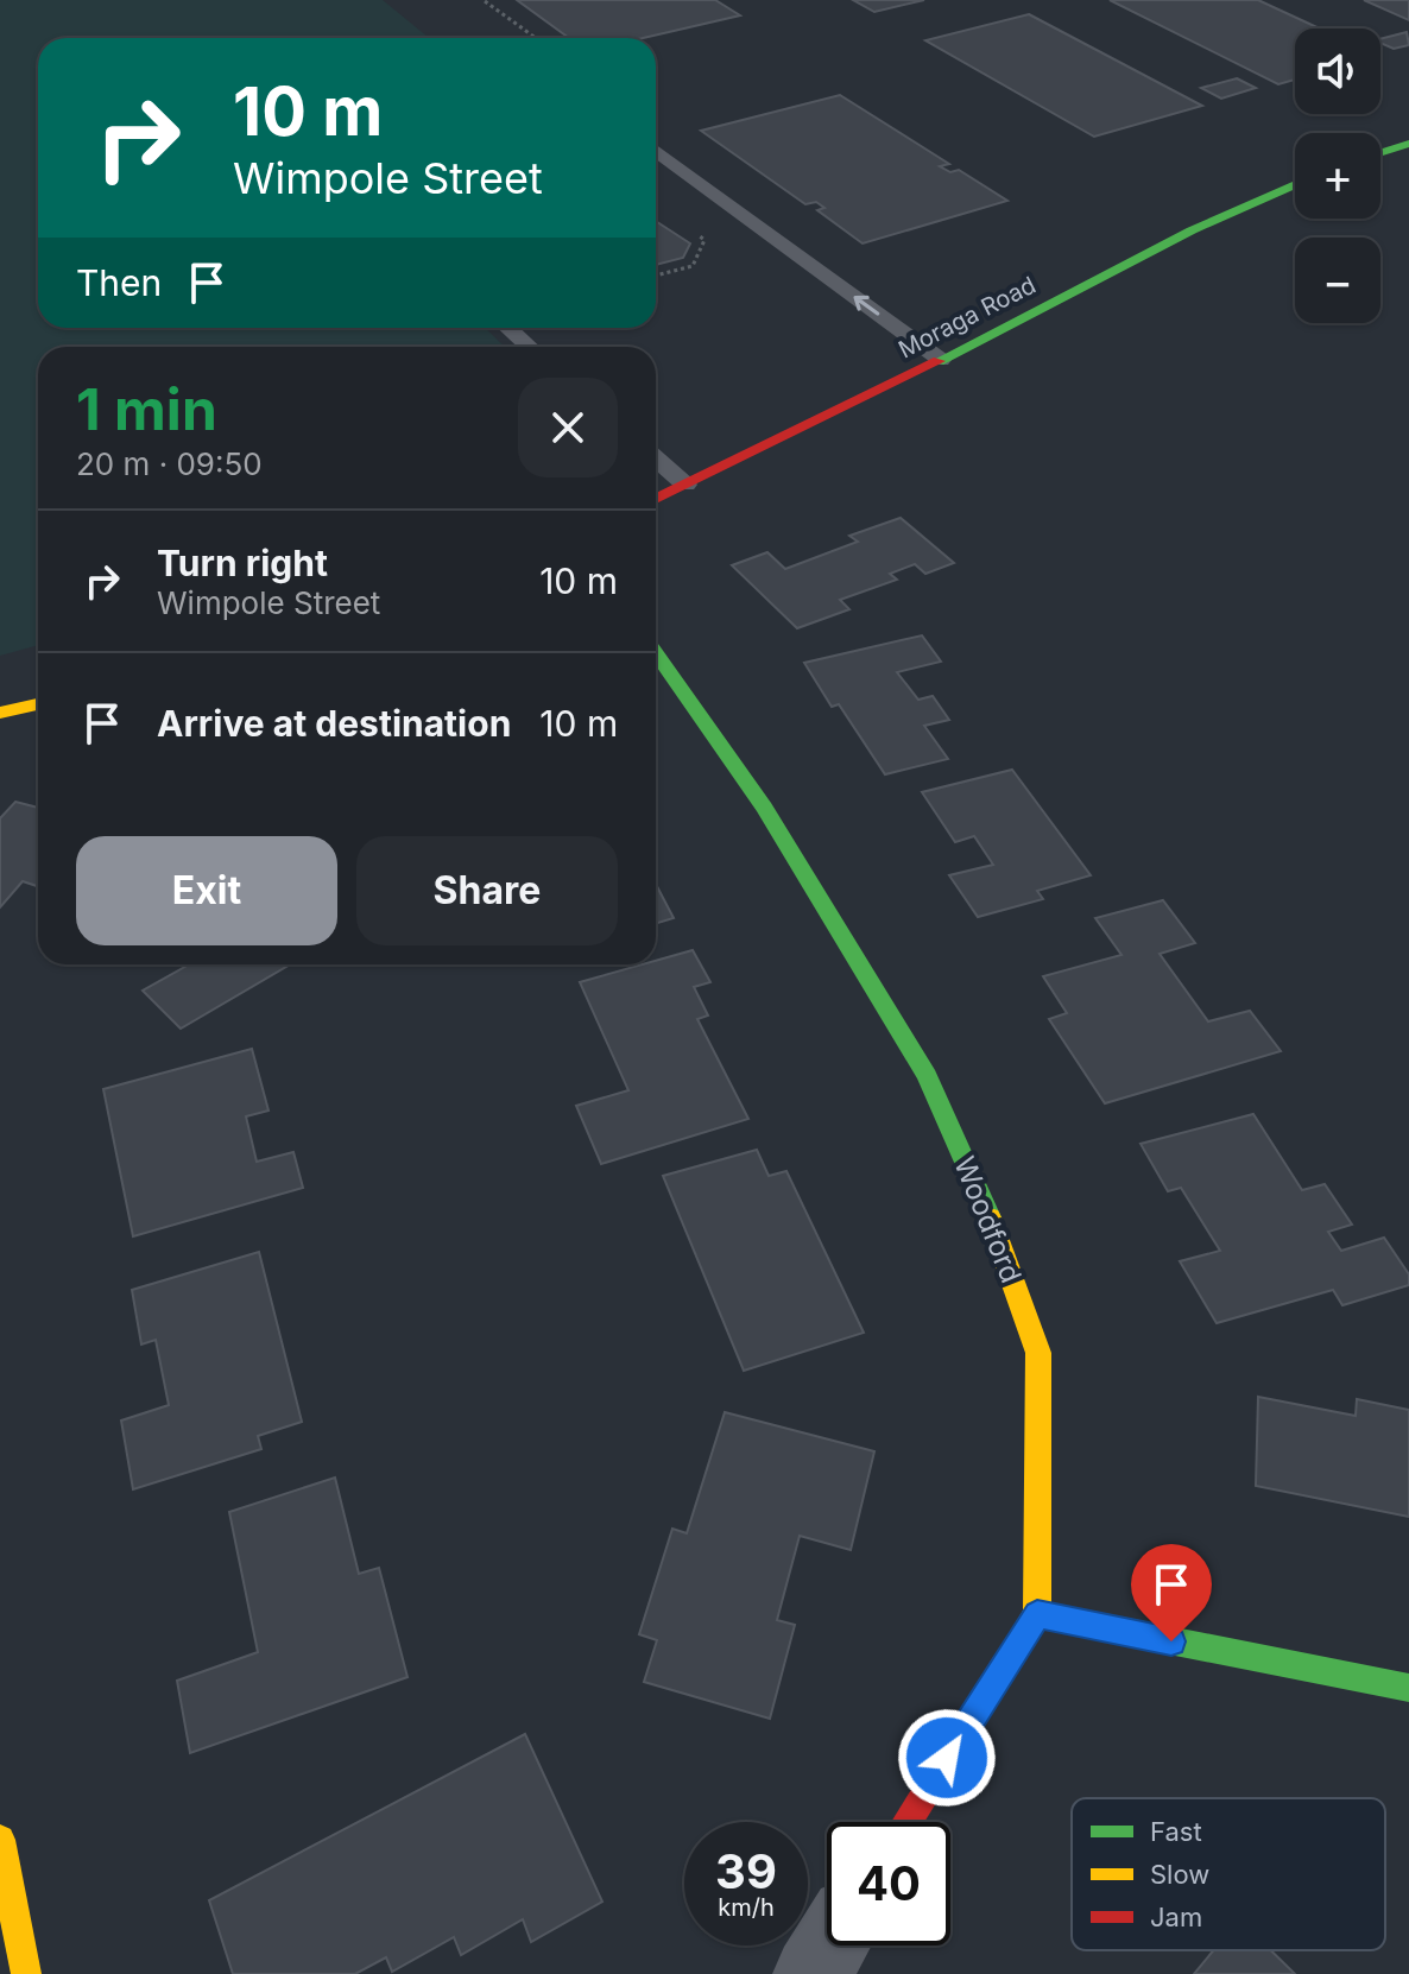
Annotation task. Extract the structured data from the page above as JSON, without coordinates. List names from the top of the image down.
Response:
{
  "streets": {
    "street": ["Moraga Road", "Woodford"]
  },
  "legend": ["Fast", "Slow", "Jam"],
  "page": {
    "map_buttons": ["+", "−"],
    "turn": ["10 m", "Wimpole Street"],
    "then": "Then",
    "heading": ["1 min", "20 m · 09:50"],
    "list": [
      {
        "name": "Turn right",
        "note": "Wimpole Street",
        "value": "10 m"
      },
      {
        "name": "Arrive at destination",
        "value": "10 m"
      }
    ],
    "buttons": ["Exit", "Share"],
    "speed": "39 km/h",
    "limit": "40"
  }
}
